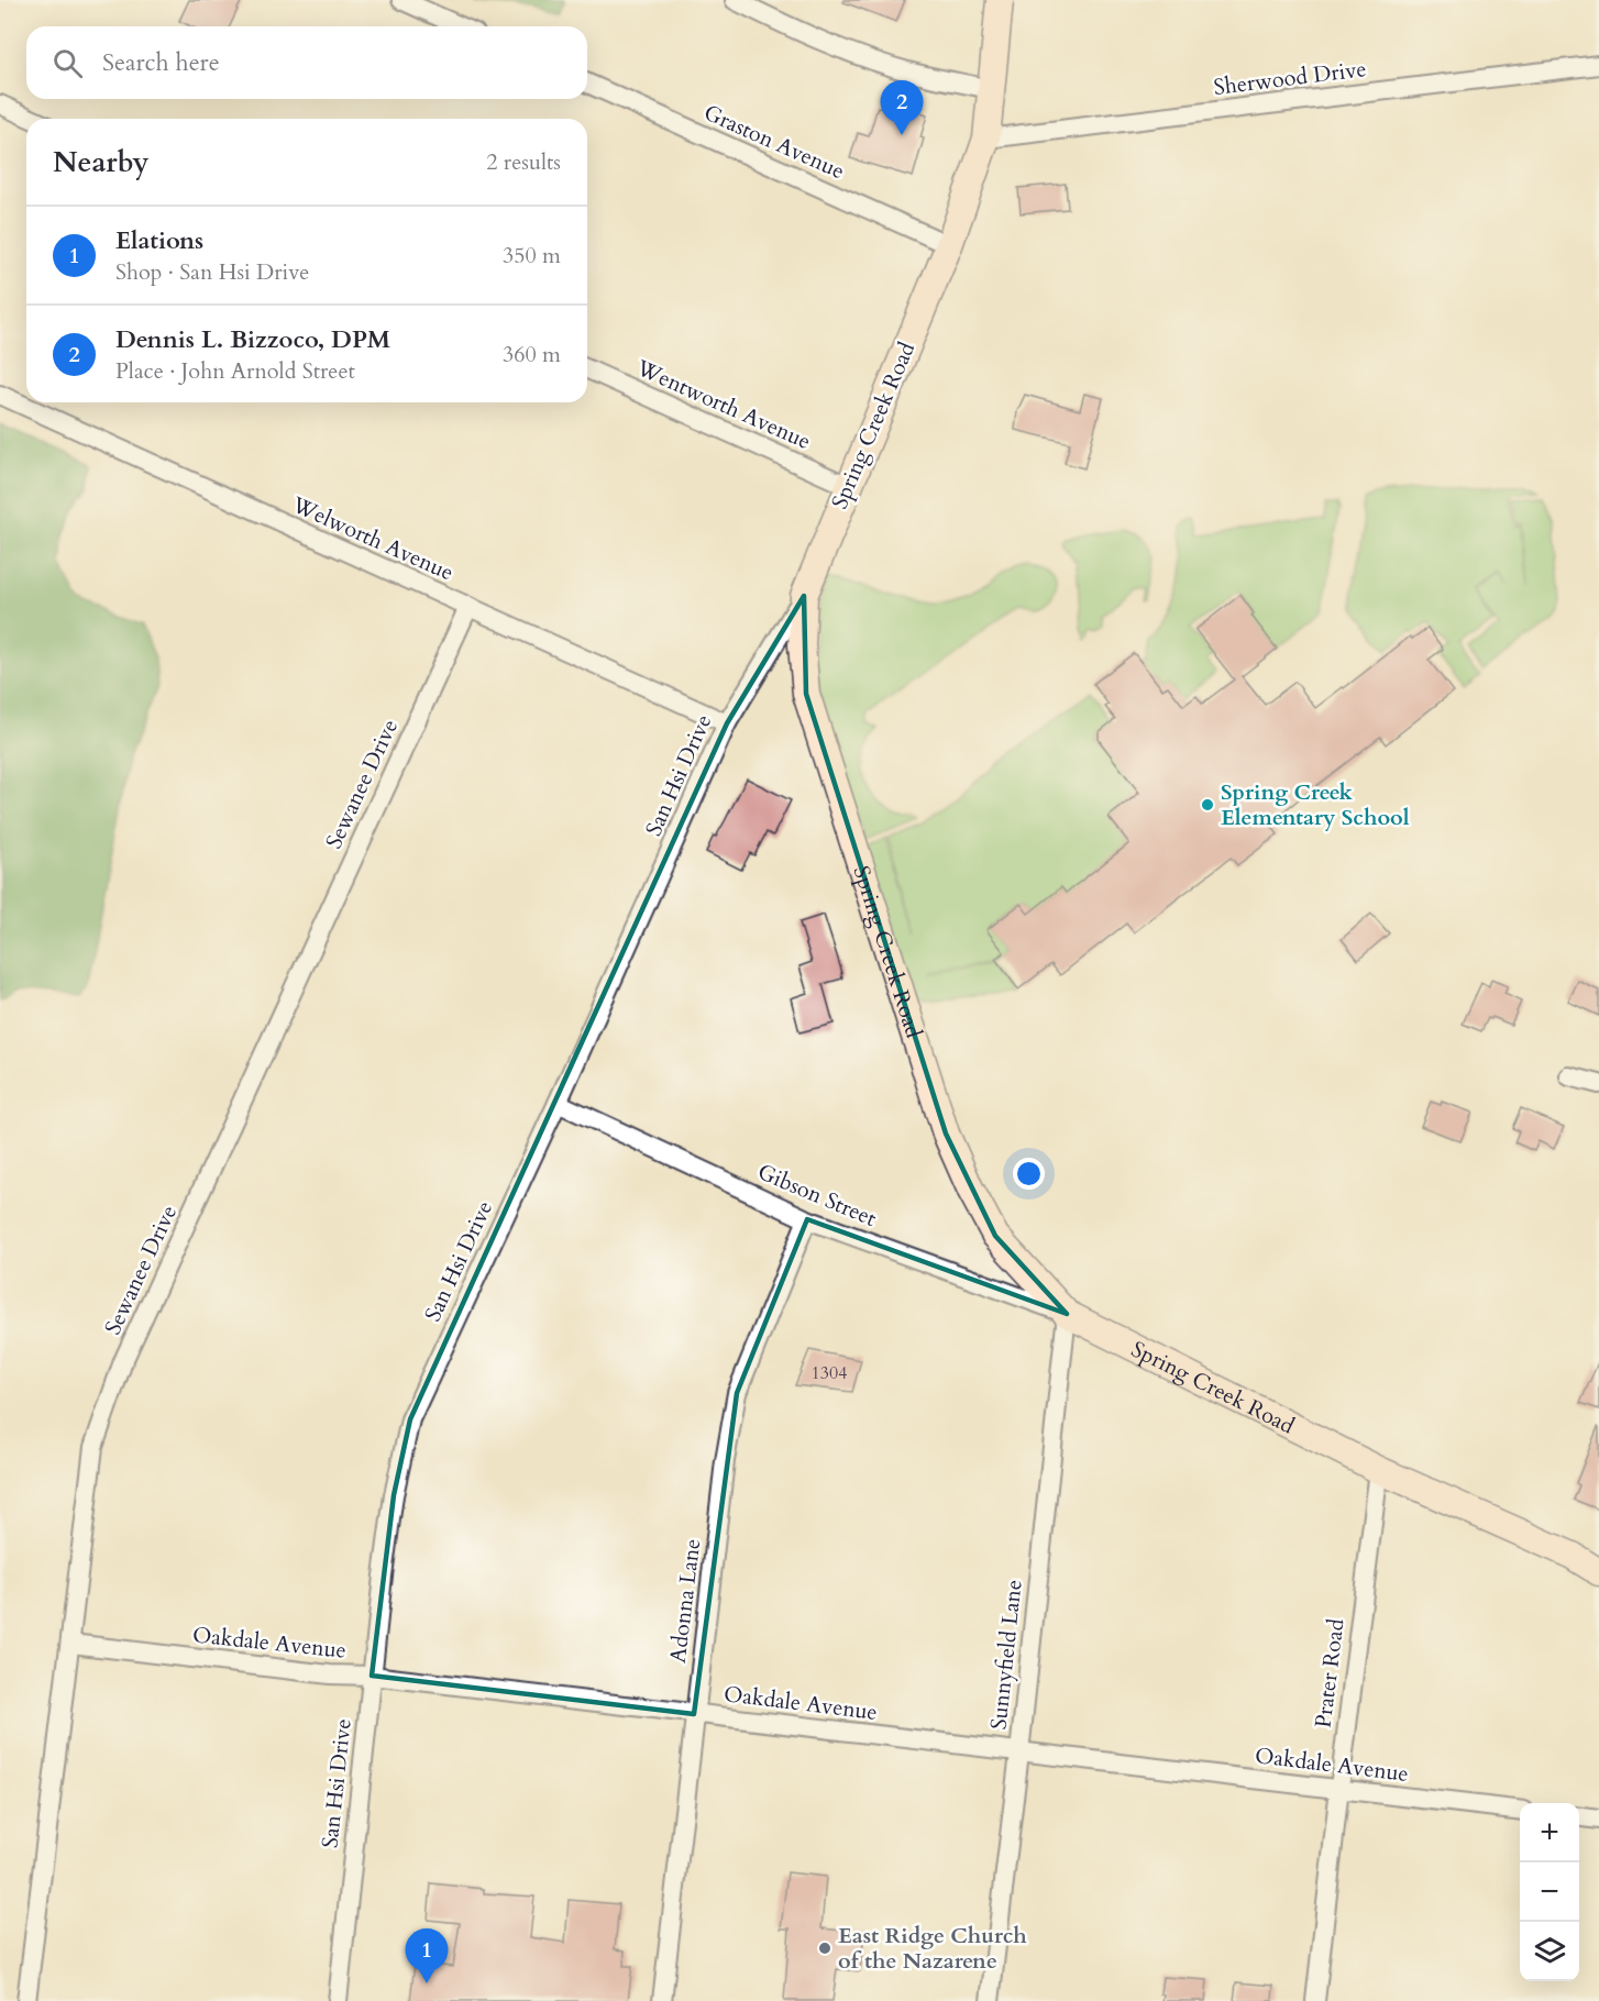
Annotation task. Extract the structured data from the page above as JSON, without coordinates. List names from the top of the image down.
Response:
{
  "streets": {
    "street": [
      "Sherwood Drive",
      "Graston Avenue",
      "Wentworth Avenue",
      "Spring Creek Road",
      "Welworth Avenue",
      "San Hsi Drive",
      "Sewanee Drive",
      "Gibson Street",
      "Adonna Lane",
      "Oakdale Avenue",
      "Sunnyfield Lane",
      "Prater Road"
    ]
  },
  "crossings": [
    ["Sherwood Drive", "Spring Creek Road"],
    ["Graston Avenue", "Spring Creek Road"],
    ["Wentworth Avenue", "Spring Creek Road"],
    ["Spring Creek Road", "San Hsi Drive"],
    ["Spring Creek Road", "Gibson Street"],
    ["Spring Creek Road", "Sunnyfield Lane"],
    ["Spring Creek Road", "Prater Road"],
    ["Welworth Avenue", "San Hsi Drive"],
    ["Welworth Avenue", "Sewanee Drive"],
    ["San Hsi Drive", "Gibson Street"],
    ["San Hsi Drive", "Oakdale Avenue"],
    ["Sewanee Drive", "Oakdale Avenue"],
    ["Gibson Street", "Adonna Lane"],
    ["Gibson Street", "Sunnyfield Lane"],
    ["Adonna Lane", "Oakdale Avenue"],
    ["Oakdale Avenue", "Sunnyfield Lane"],
    ["Oakdale Avenue", "Prater Road"]
  ],
  "places": ["Spring Creek Elementary School", "East Ridge Church of the Nazarene"],
  "house_numbers": ["1304"],
  "page": {
    "search": "Search here",
    "pins": ["2", "1"],
    "heading": ["Nearby", "2 results"],
    "list": [
      {
        "mark": "1",
        "name": "Elations",
        "note": "Shop · San Hsi Drive",
        "value": "350 m"
      },
      {
        "mark": "2",
        "name": "Dennis L. Bizzoco, DPM",
        "note": "Place · John Arnold Street",
        "value": "360 m"
      }
    ],
    "map_buttons": ["+", "−"]
  }
}
